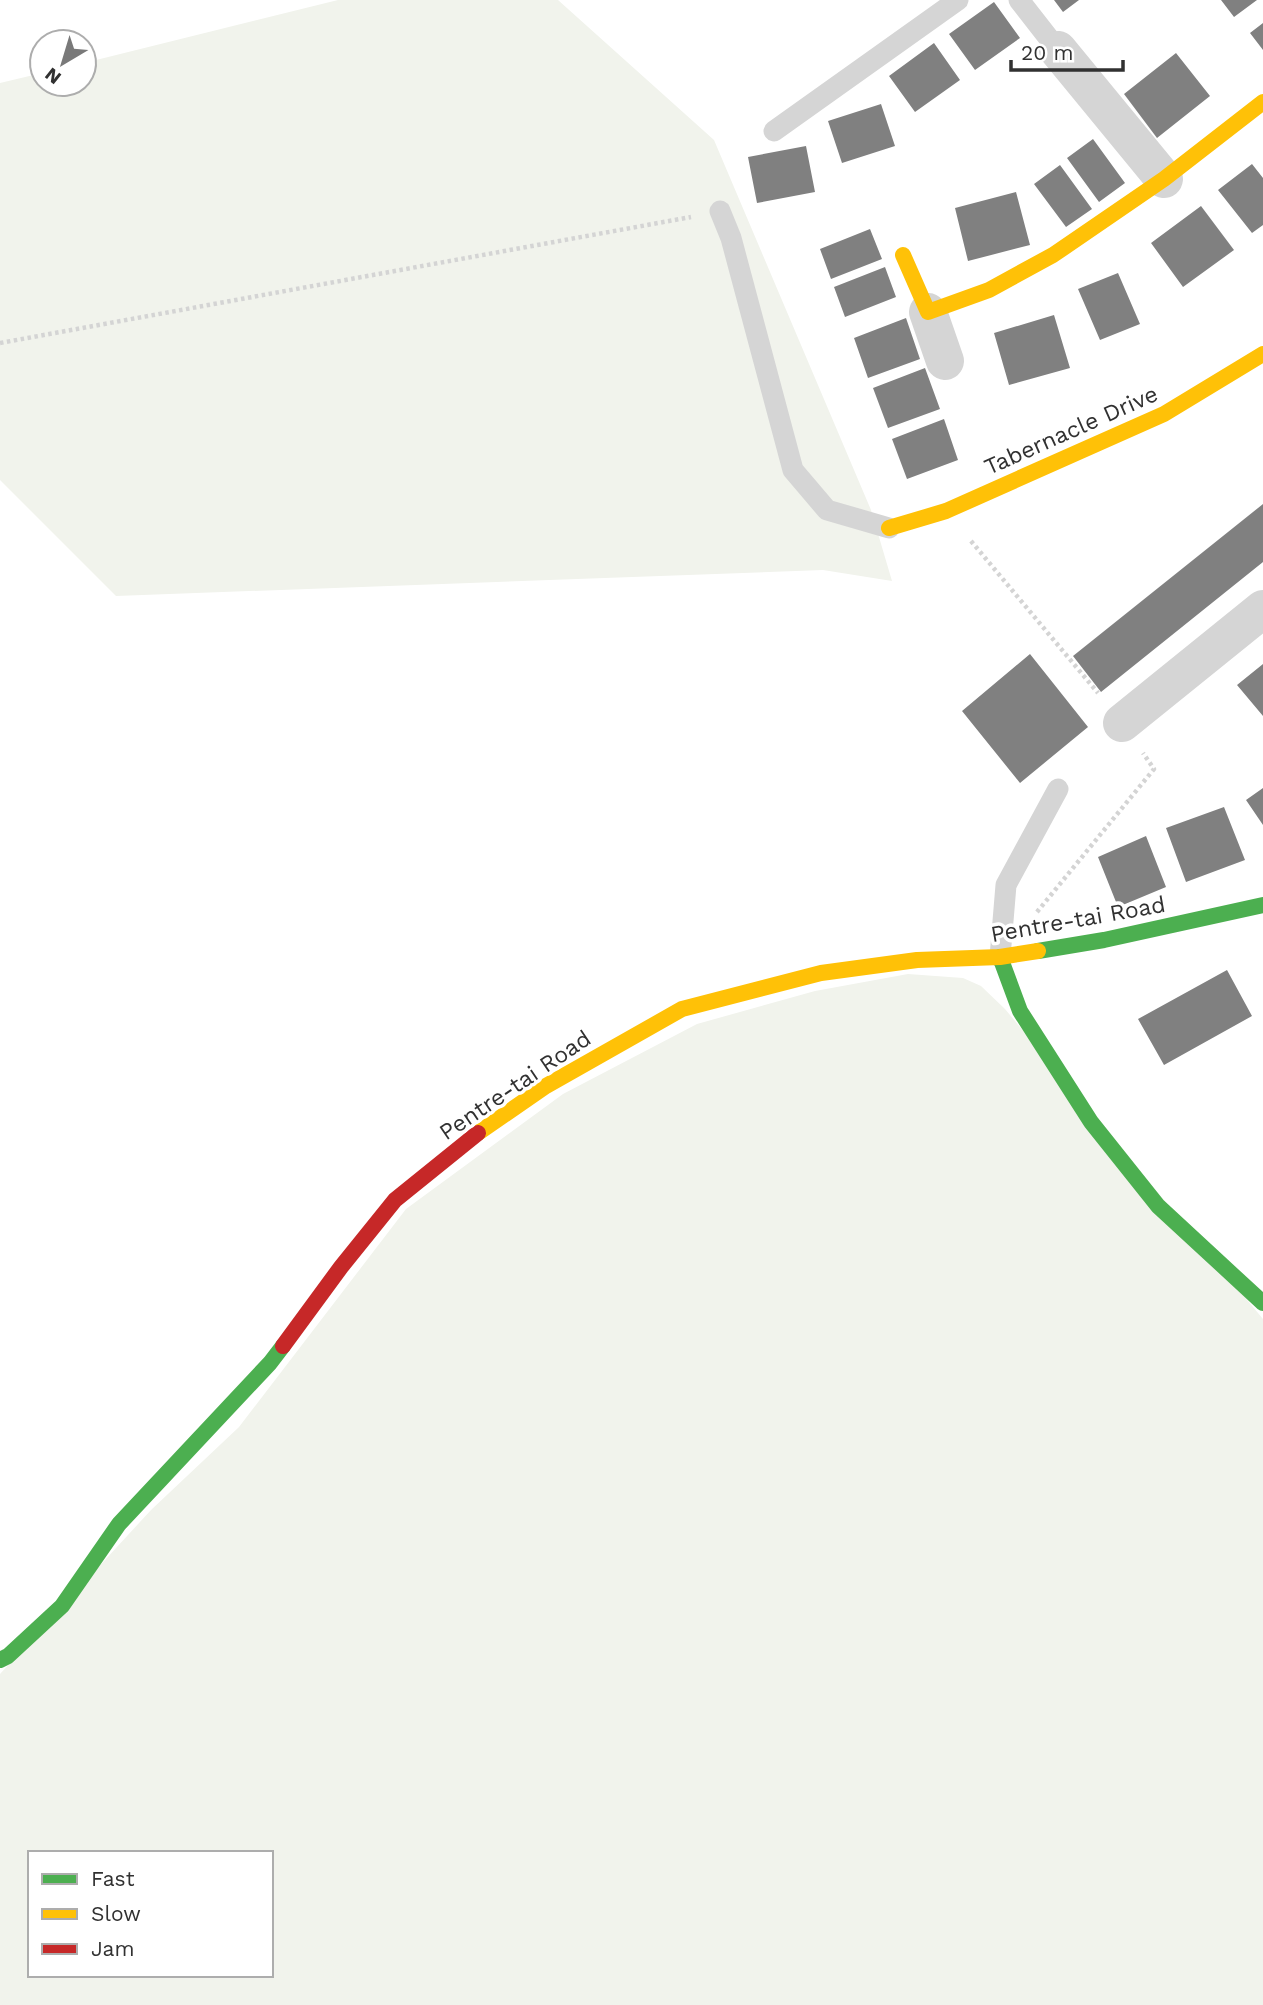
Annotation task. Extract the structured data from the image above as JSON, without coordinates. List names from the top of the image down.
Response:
{
  "streets": {
    "street": ["Tabernacle Drive", "Pentre-tai Road"]
  },
  "legend": ["Fast", "Slow", "Jam"],
  "scale_bar": "20 m",
  "north": "bottom left"
}
